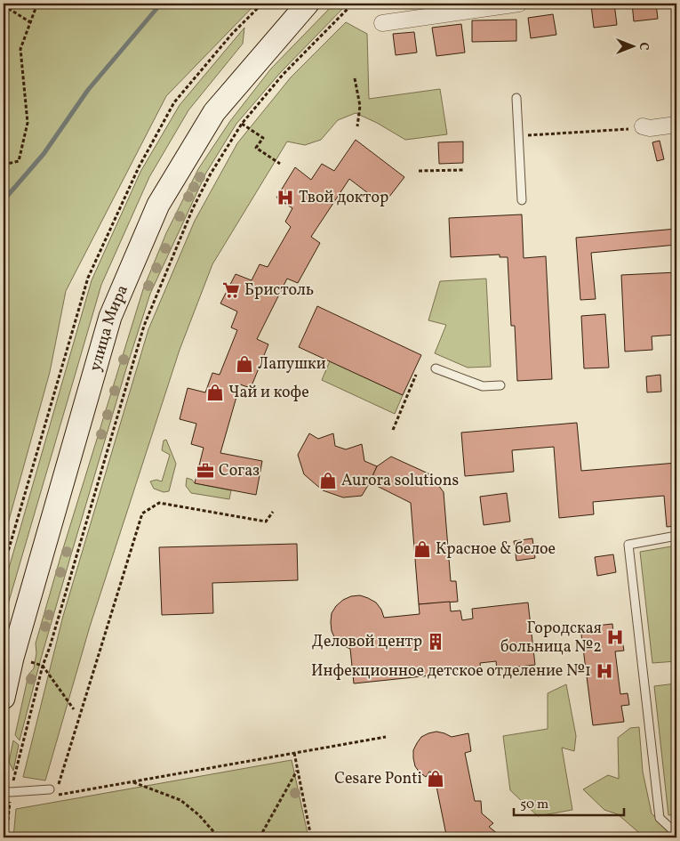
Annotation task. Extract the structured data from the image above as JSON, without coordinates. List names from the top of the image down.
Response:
{
  "streets": {
    "main road": ["улица Мира"]
  },
  "places": {
    "hospital": ["Твой доктор", "Городская больница №2", "Инфекционное детское отделение №1"],
    "supermarket": ["Бристоль"],
    "shop": [
      "Лапушки",
      "Чай и кофе",
      "Aurora solutions",
      "Красное & белое",
      "Cesare Ponti"
    ],
    "office": ["Согаз"],
    "building": ["Деловой центр"]
  },
  "scale_bar": "50 m",
  "north": "right"
}
